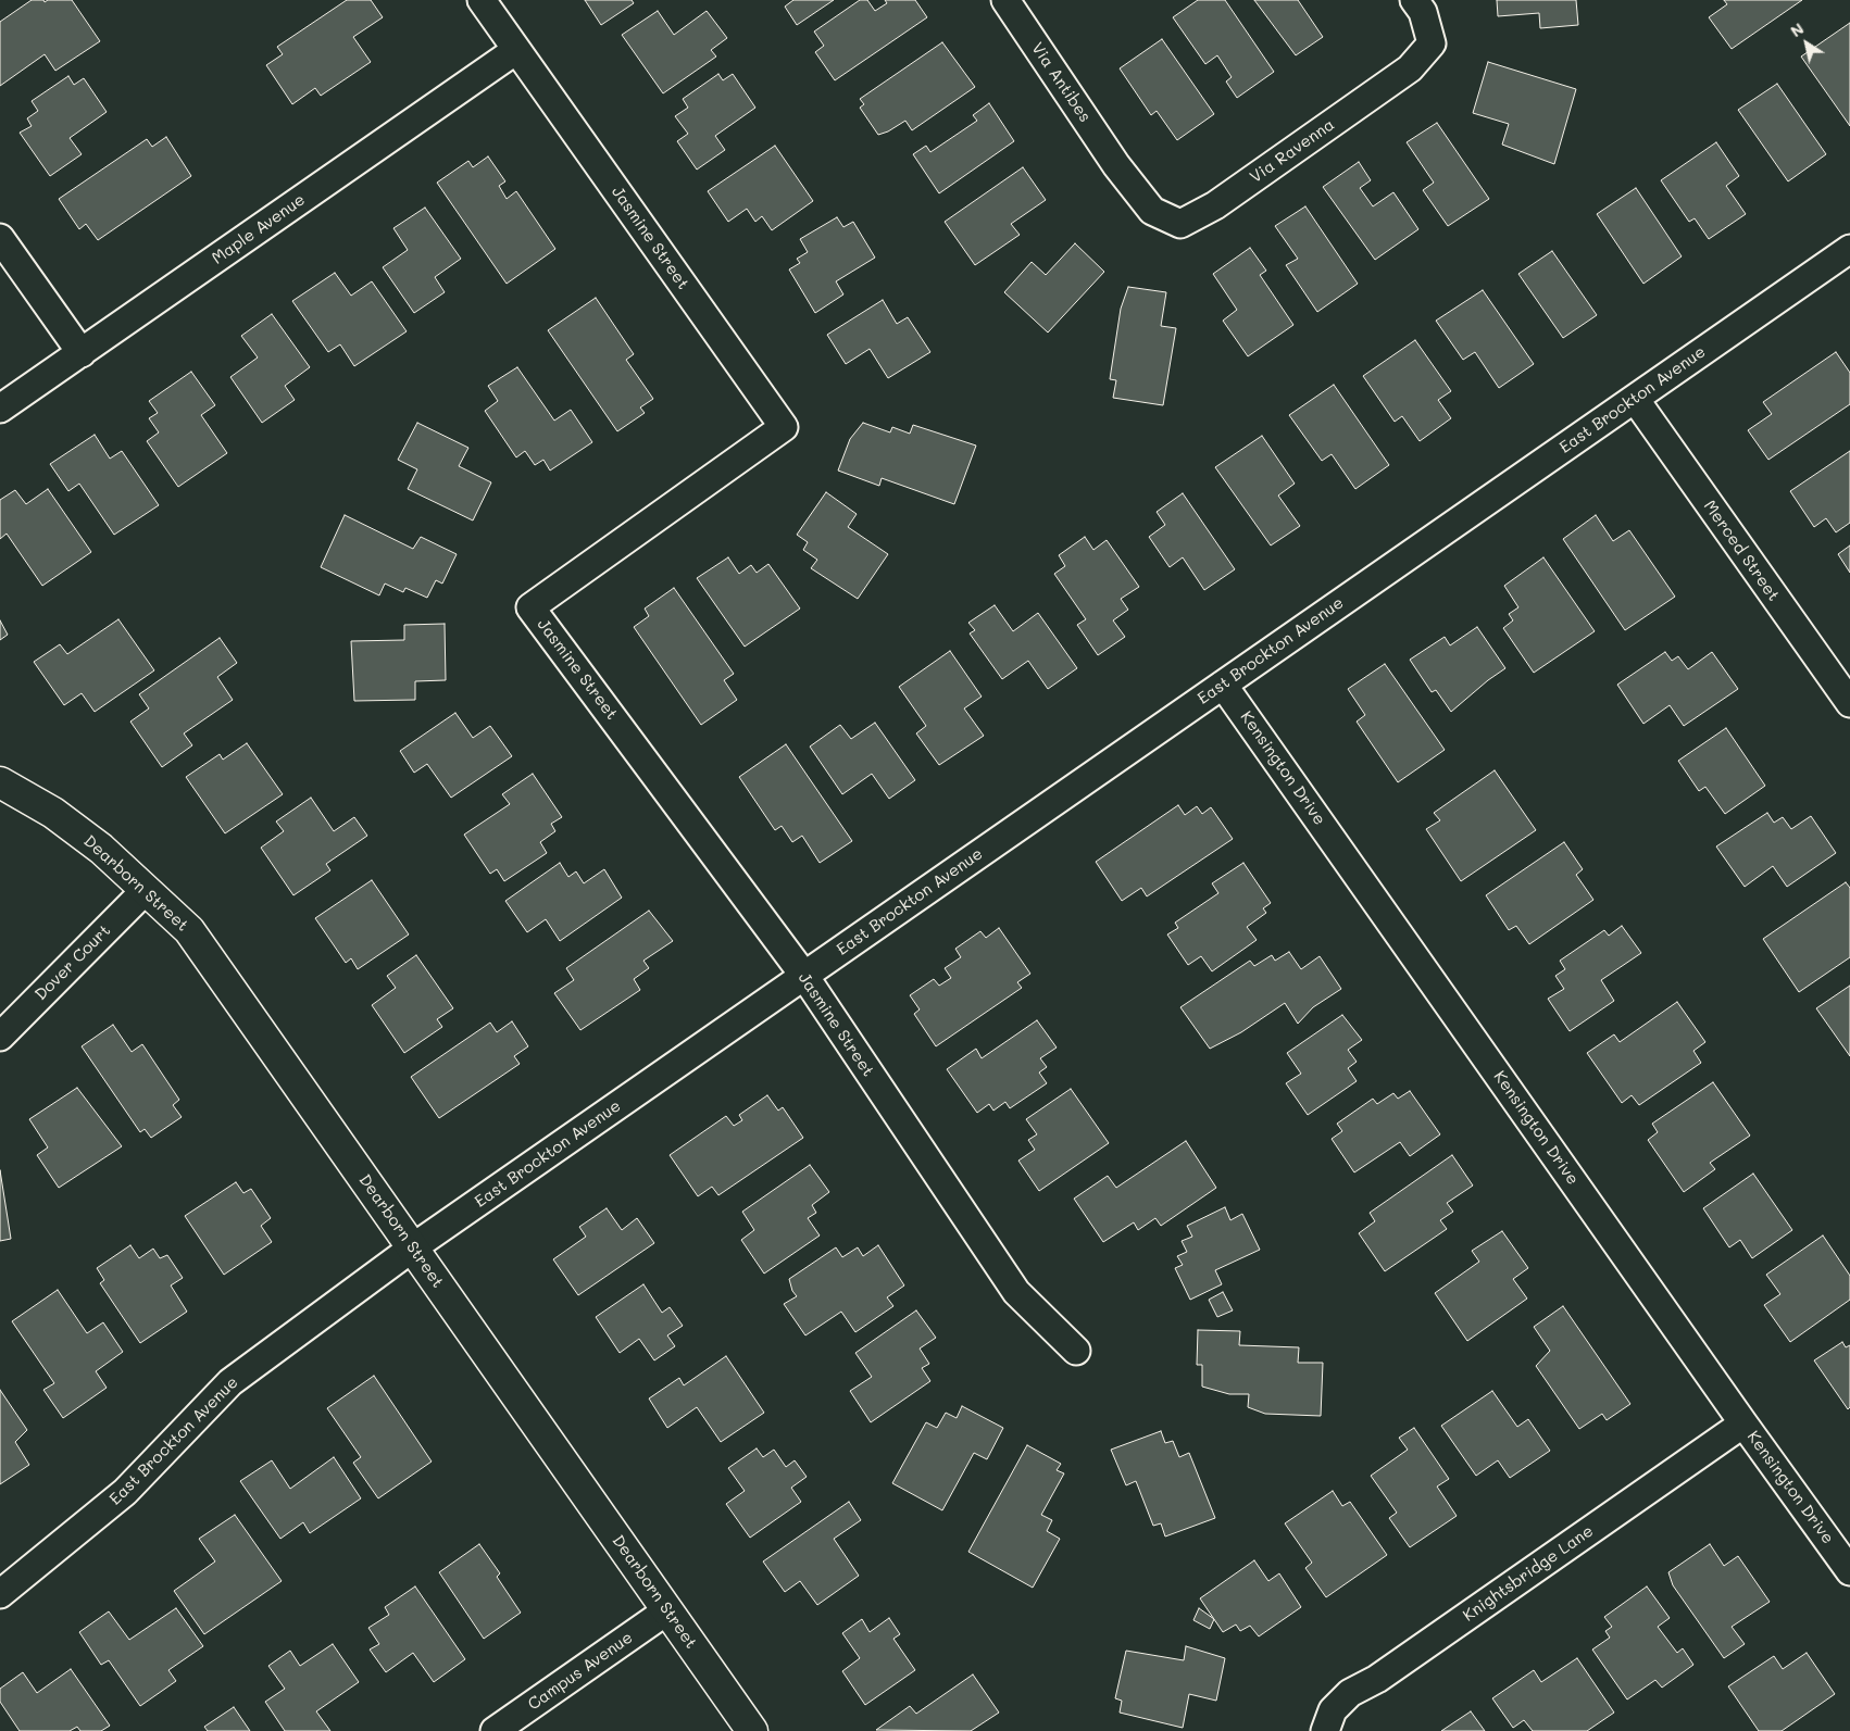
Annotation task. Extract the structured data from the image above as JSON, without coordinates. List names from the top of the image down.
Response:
{
  "streets": {
    "street": [
      "Via Antibes",
      "Via Ravenna",
      "Maple Avenue",
      "Jasmine Street",
      "East Brockton Avenue",
      "Merced Street",
      "Kensington Drive",
      "Dearborn Street",
      "Dover Court",
      "Knightsbridge Lane",
      "Campus Avenue"
    ]
  },
  "crossings": [
    ["Via Antibes", "Via Ravenna"],
    ["Maple Avenue", "Jasmine Street"],
    ["Jasmine Street", "East Brockton Avenue"],
    ["East Brockton Avenue", "Merced Street"],
    ["East Brockton Avenue", "Kensington Drive"],
    ["East Brockton Avenue", "Dearborn Street"],
    ["Kensington Drive", "Knightsbridge Lane"],
    ["Dearborn Street", "Dover Court"],
    ["Dearborn Street", "Campus Avenue"]
  ],
  "north": "top left"
}
